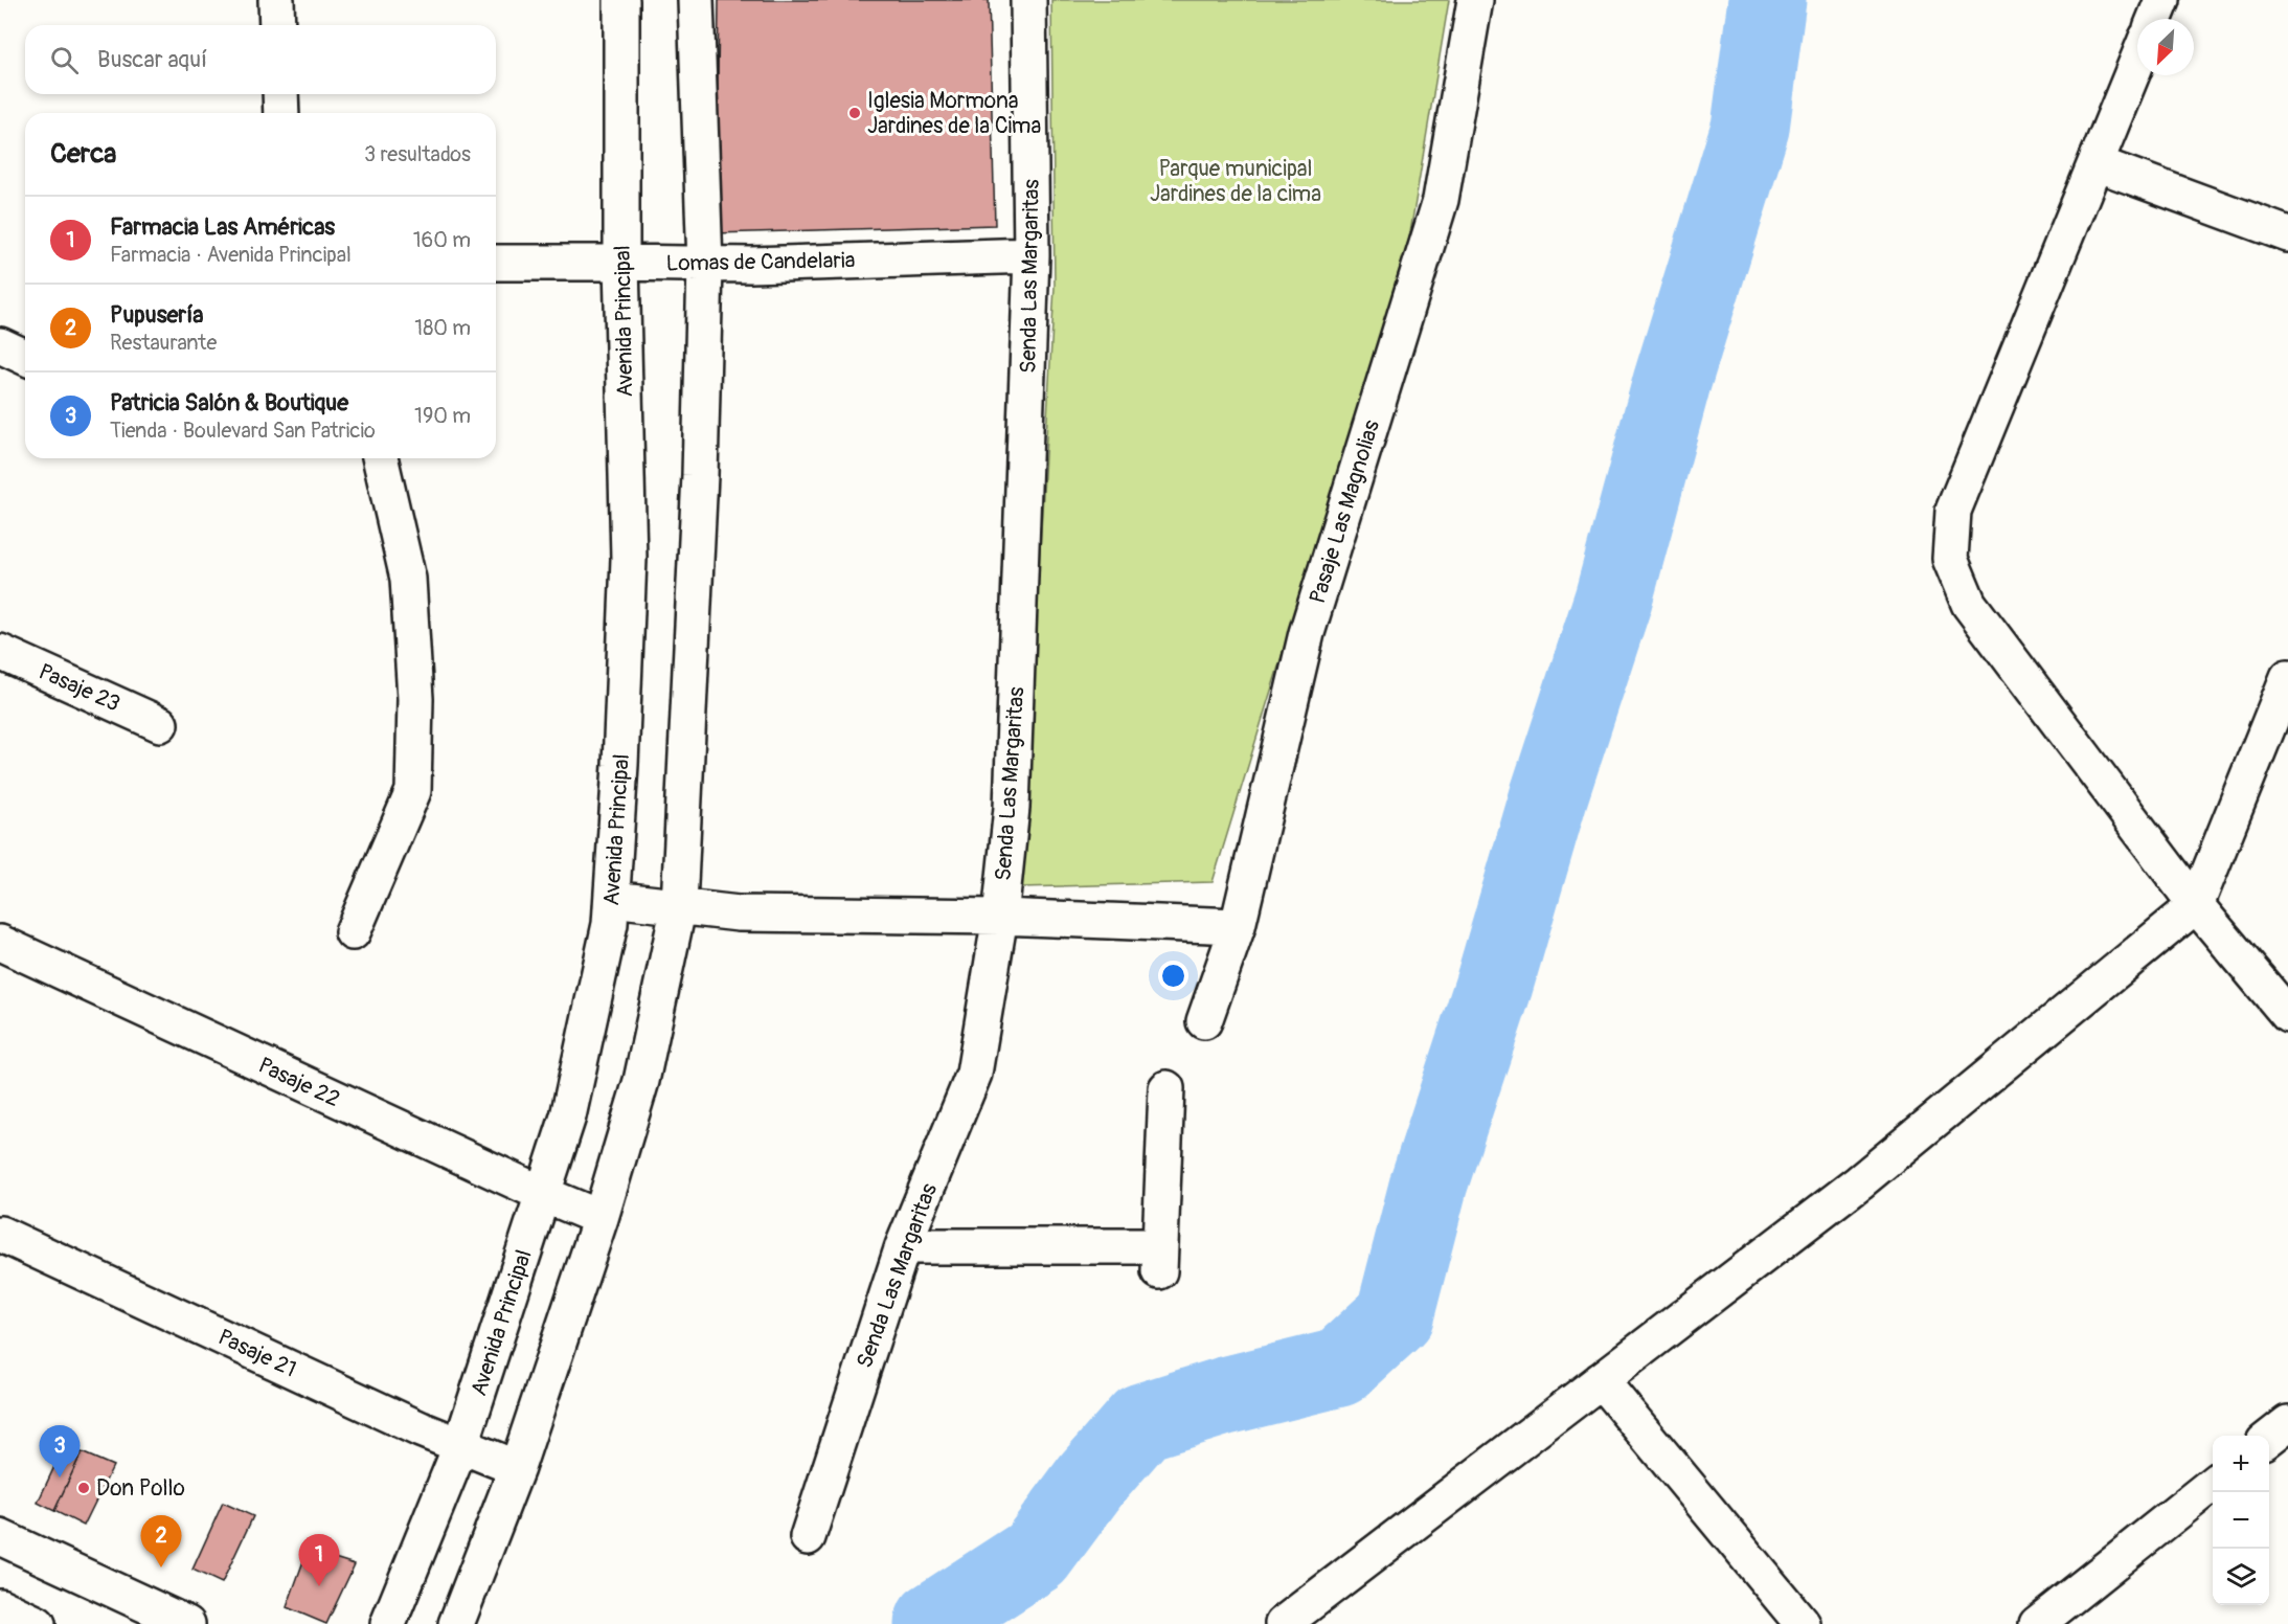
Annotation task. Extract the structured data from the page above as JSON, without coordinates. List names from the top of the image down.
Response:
{
  "streets": {
    "street": [
      "Lomas de Candelaria",
      "Senda Las Margaritas",
      "Avenida Principal",
      "Pasaje Las Magnolias",
      "Pasaje 23",
      "Pasaje 22",
      "Pasaje 21"
    ]
  },
  "crossings": [
    ["Lomas de Candelaria", "Senda Las Margaritas"],
    ["Lomas de Candelaria", "Avenida Principal"],
    ["Avenida Principal", "Pasaje 22"],
    ["Avenida Principal", "Pasaje 21"]
  ],
  "parks": ["Parque municipal Jardines de la cima"],
  "places": ["Iglesia Mormona Jardines de la Cima", "Don Pollo"],
  "north": "bottom left",
  "page": {
    "search": "Buscar aquí",
    "heading": ["Cerca", "3 resultados"],
    "list": [
      {
        "mark": "1",
        "name": "Farmacia Las Américas",
        "note": "Farmacia · Avenida Principal",
        "value": "160 m"
      },
      {
        "mark": "2",
        "name": "Pupusería",
        "note": "Restaurante",
        "value": "180 m"
      },
      {
        "mark": "3",
        "name": "Patricia Salón & Boutique",
        "note": "Tienda · Boulevard San Patricio",
        "value": "190 m"
      }
    ],
    "pins": ["3", "2", "1"],
    "map_buttons": ["+", "−"]
  }
}
